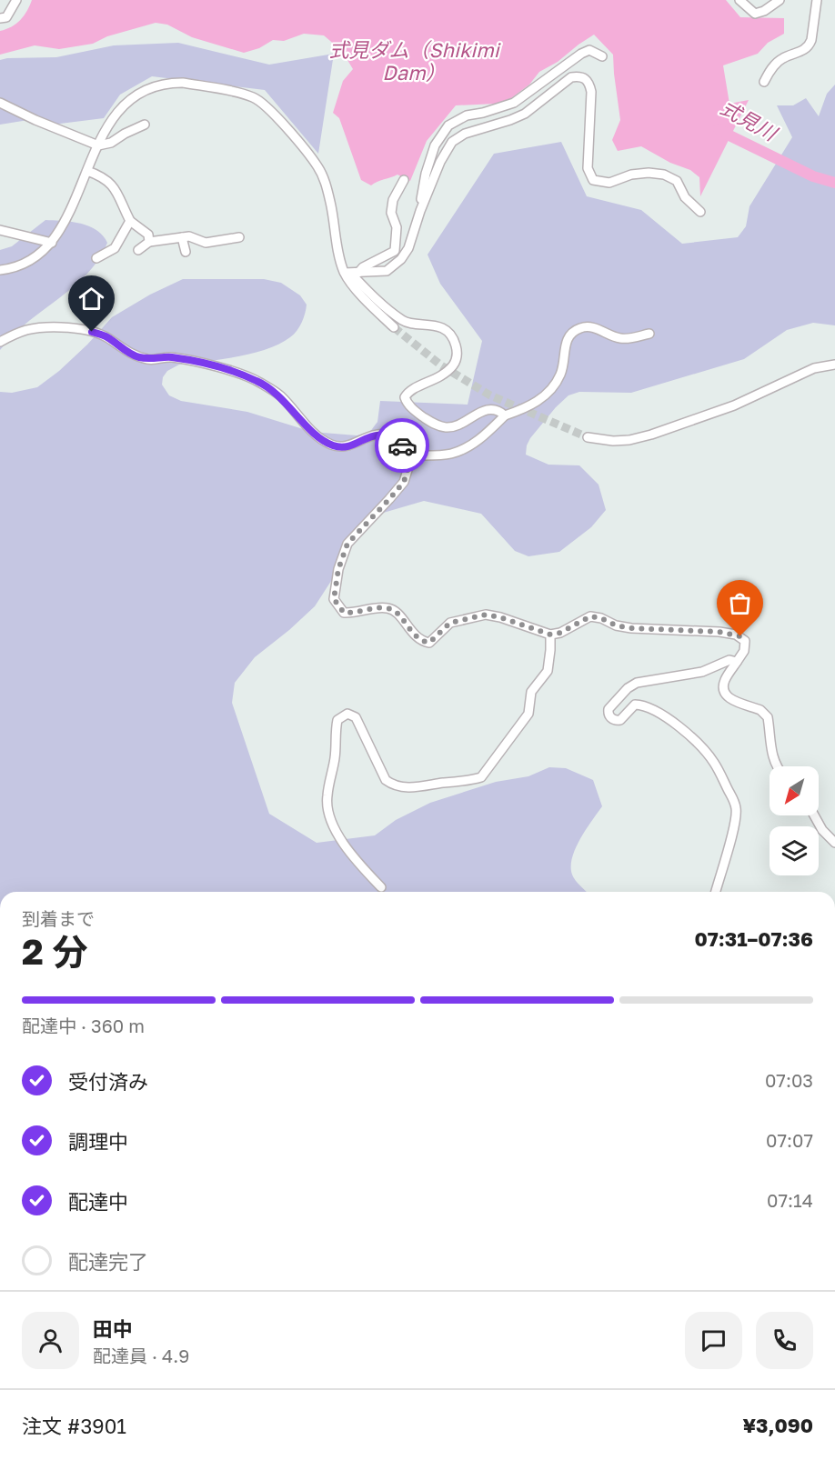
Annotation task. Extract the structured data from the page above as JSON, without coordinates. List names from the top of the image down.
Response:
{
  "water": ["式見ダム（Shikimi Dam）", "式見川"],
  "north": "bottom left",
  "page": {
    "heading": ["2 分", "到着まで", "07:31–07:36"],
    "panel": [
      "田中",
      "配達員 · 4.9",
      "注文 #3901",
      "¥3,090"
    ],
    "bar": "配達中 · 360 m",
    "list": [
      ["受付済み", "07:03"],
      ["調理中", "07:07"],
      ["配達中", "07:14"],
      "配達完了"
    ]
  }
}
